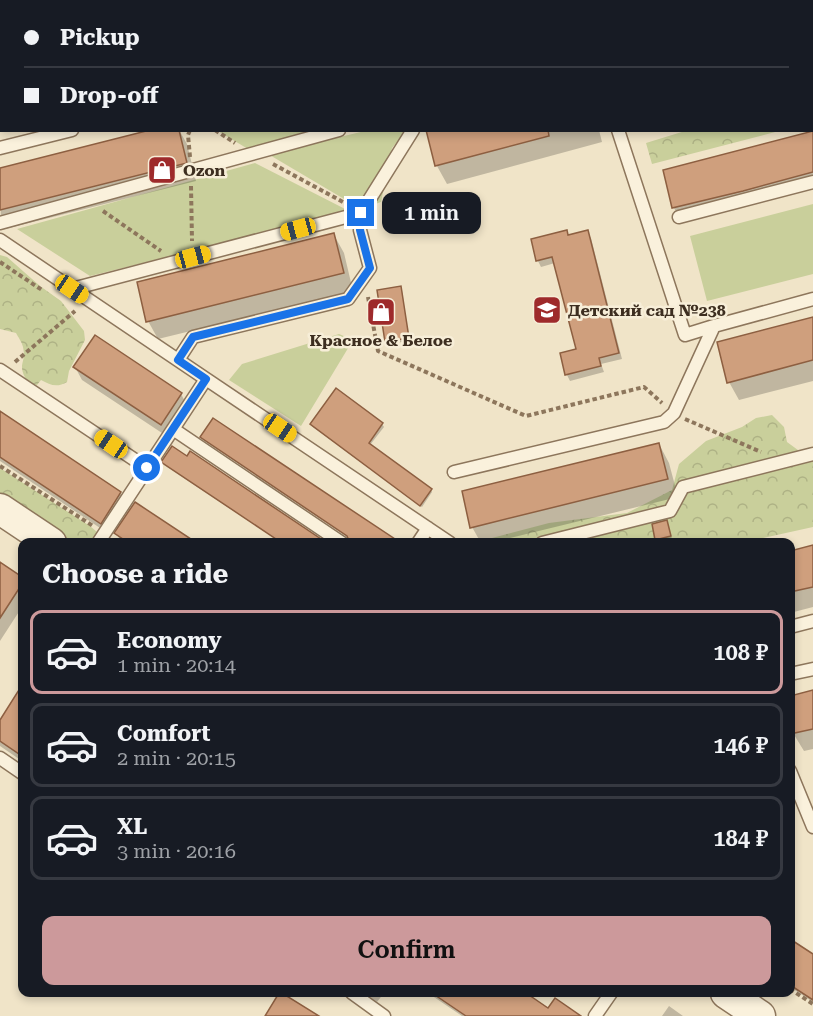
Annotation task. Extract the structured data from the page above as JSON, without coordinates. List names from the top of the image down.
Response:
{
  "places": {
    "shop": ["Ozon", "Красное & Белое"],
    "school or university": ["Детский сад №238"]
  },
  "page": {
    "banner": ["Pickup", "Drop-off"],
    "bubble": "1 min",
    "heading": "Choose a ride",
    "list": [
      {
        "name": "Economy",
        "note": "1 min · 20:14",
        "value": "108 ₽"
      },
      {
        "name": "Comfort",
        "note": "2 min · 20:15",
        "value": "146 ₽"
      },
      {
        "name": "XL",
        "note": "3 min · 20:16",
        "value": "184 ₽"
      }
    ],
    "buttons": "Confirm"
  }
}
